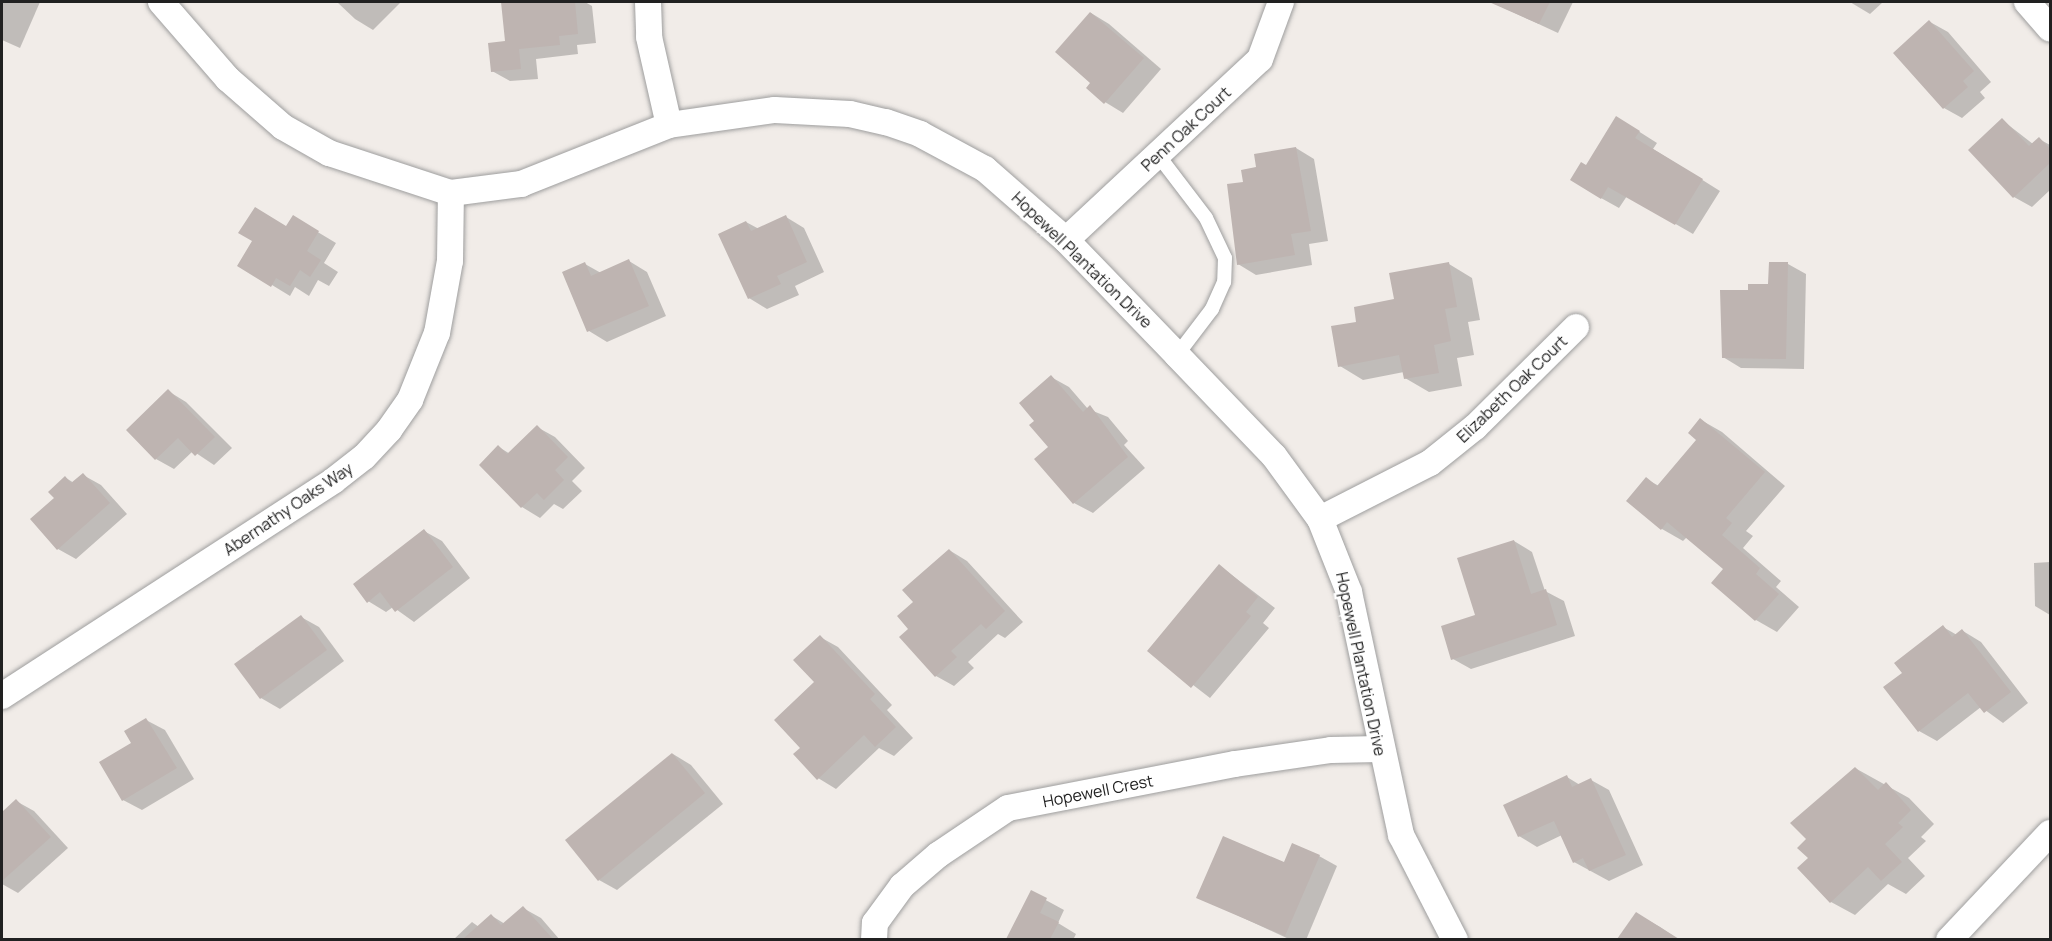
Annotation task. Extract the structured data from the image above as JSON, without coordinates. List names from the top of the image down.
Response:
{
  "streets": {
    "street": [
      "Penn Oak Court",
      "Hopewell Plantation Drive",
      "Elizabeth Oak Court",
      "Abernathy Oaks Way",
      "Hopewell Crest"
    ]
  },
  "crossings": [
    ["Penn Oak Court", "Hopewell Plantation Drive"],
    ["Hopewell Plantation Drive", "Elizabeth Oak Court"],
    ["Hopewell Plantation Drive", "Abernathy Oaks Way"],
    ["Hopewell Plantation Drive", "Hopewell Crest"]
  ]
}
